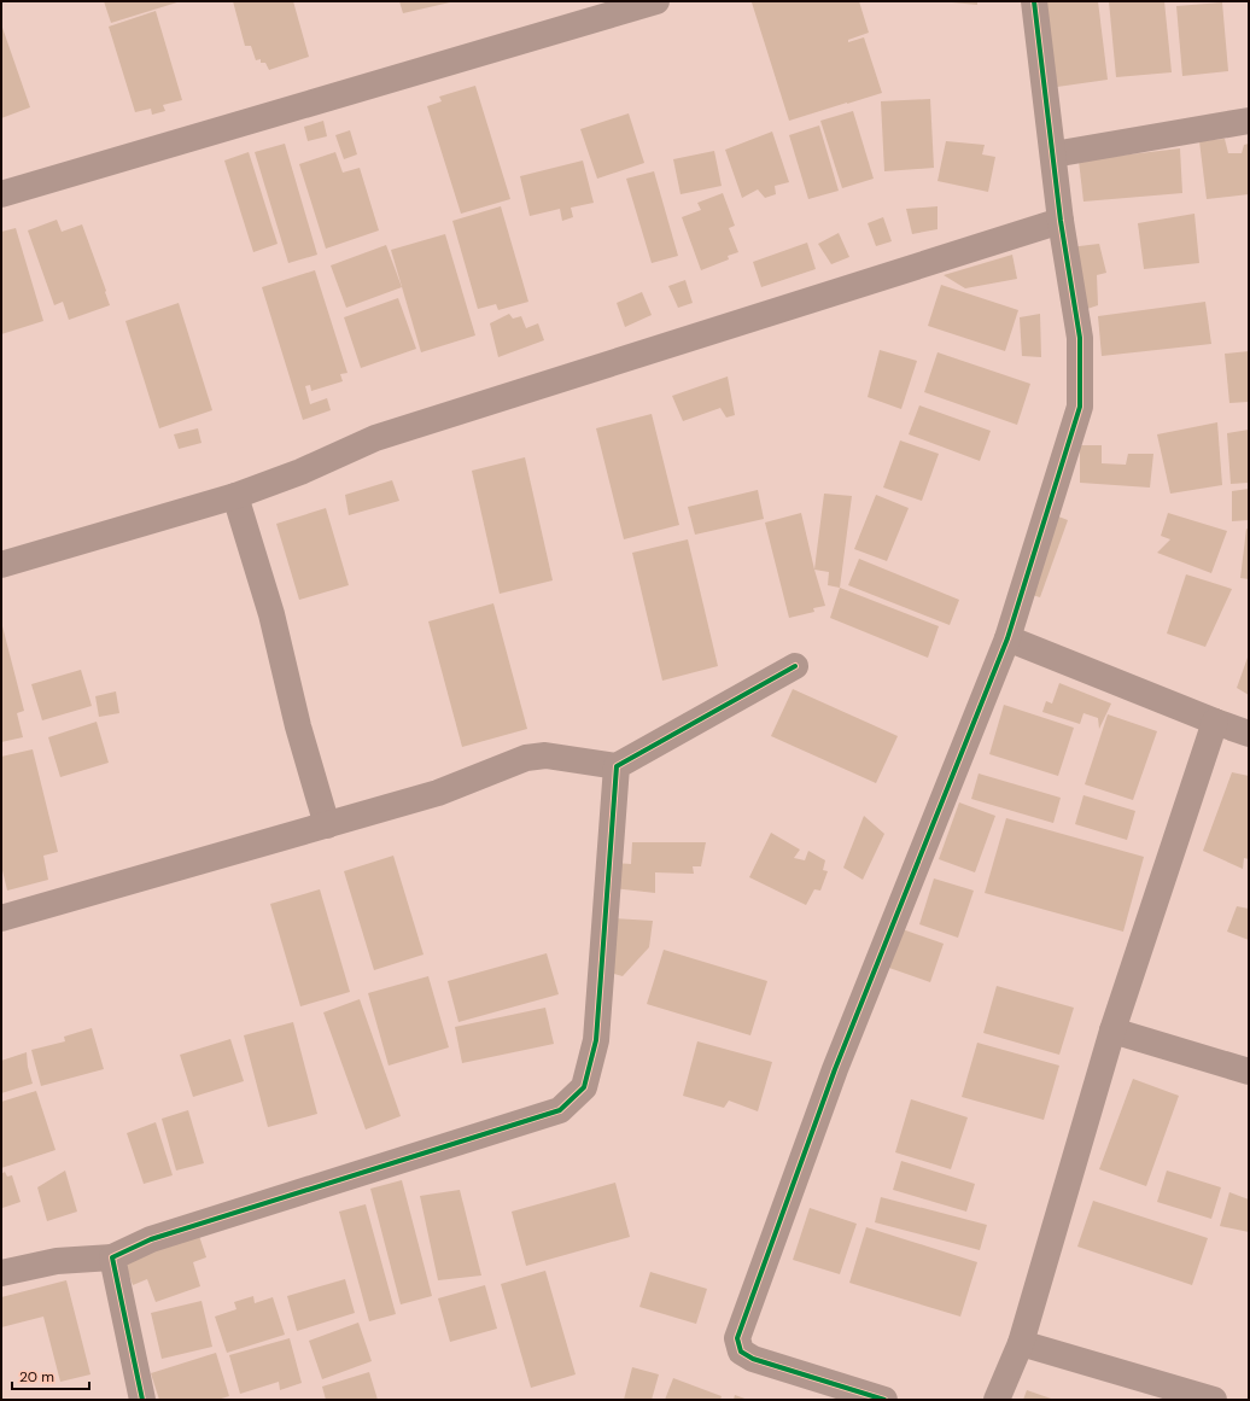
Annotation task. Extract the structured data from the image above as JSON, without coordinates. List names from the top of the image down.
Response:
{
  "scale_bar": "20 m"
}
